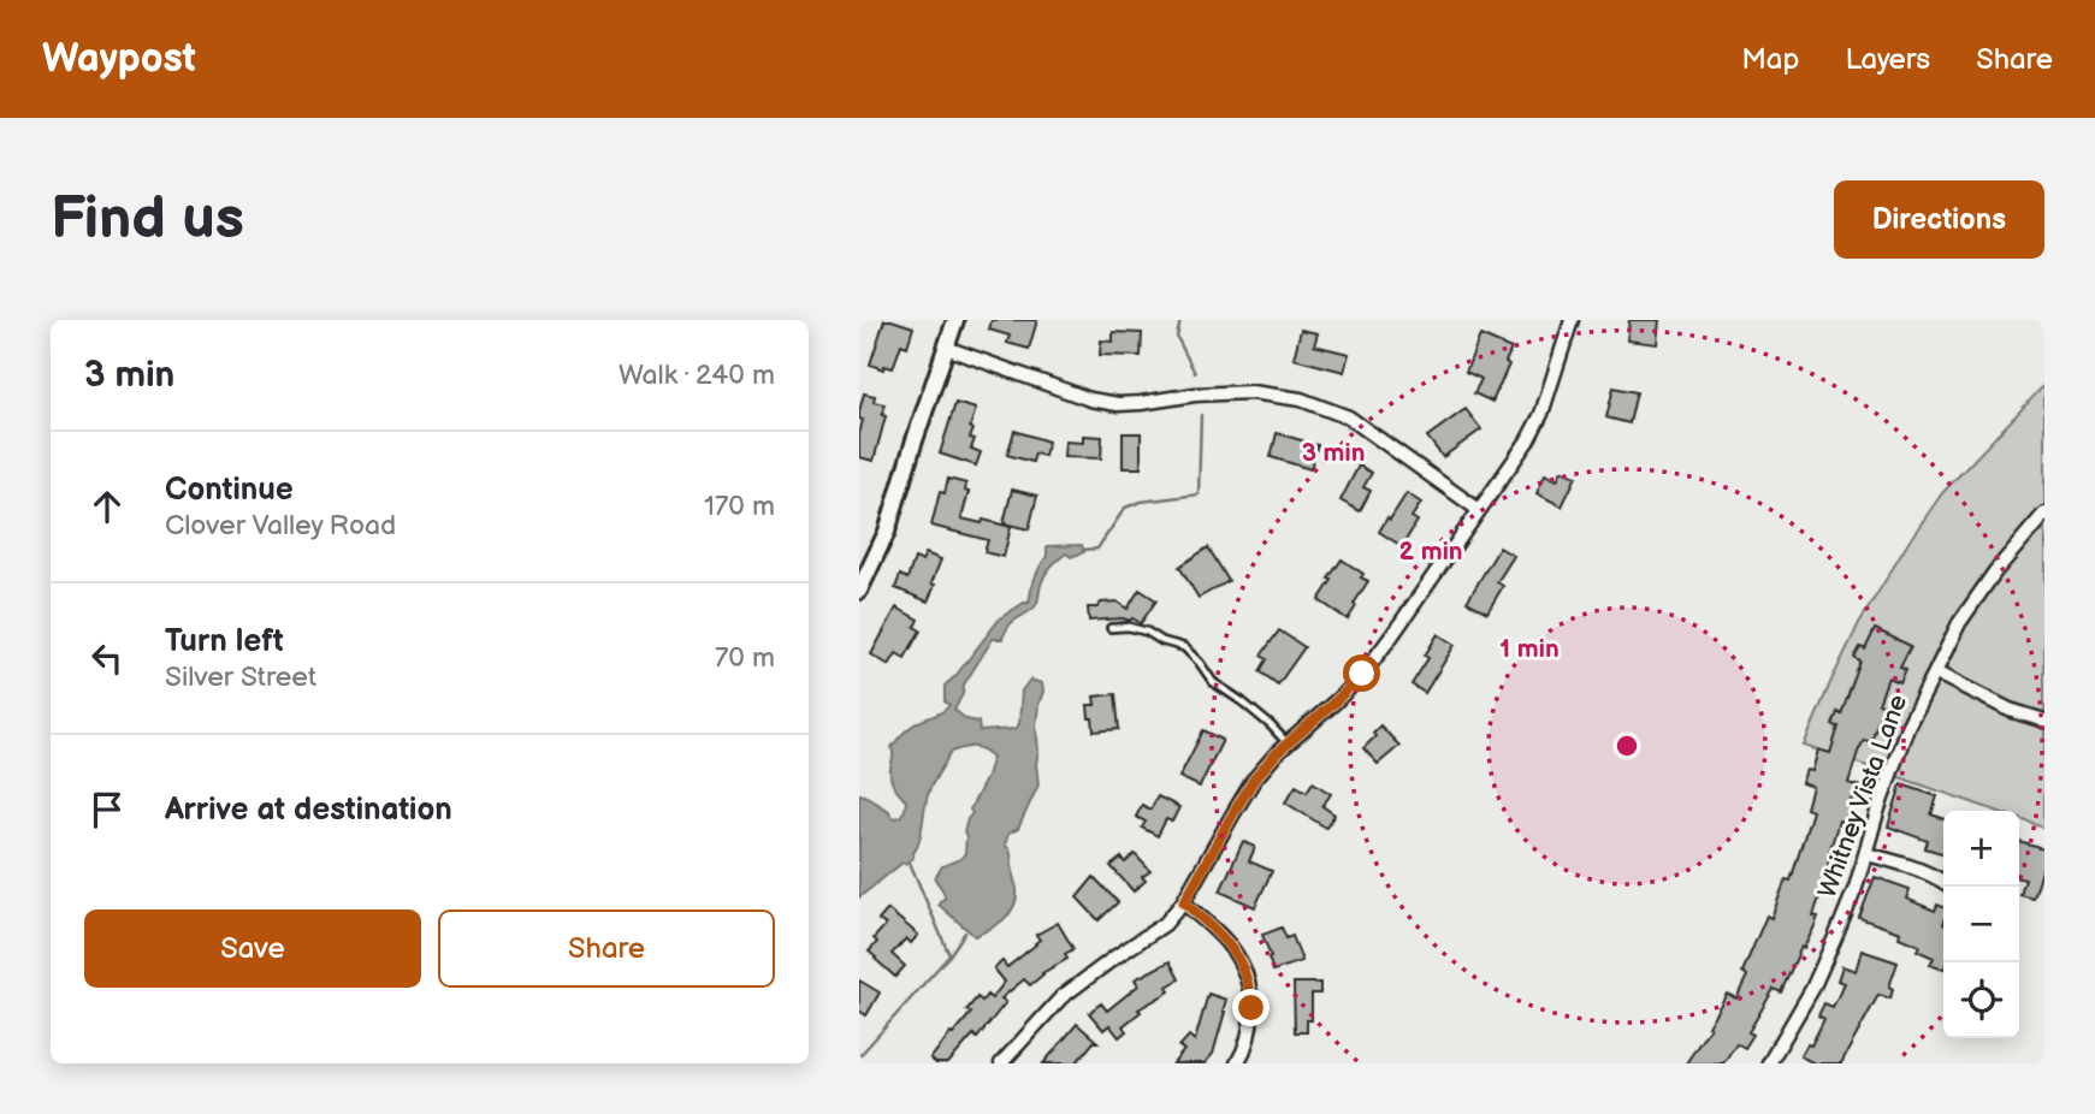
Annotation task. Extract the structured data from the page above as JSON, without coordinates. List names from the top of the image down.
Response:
{
  "streets": {
    "street": ["Whitney Vista Lane"]
  },
  "page": {
    "header": "Waypost",
    "nav": ["Map", "Layers", "Share"],
    "buttons": [
      "Directions",
      ["Save", "Share"]
    ],
    "title": "Find us",
    "heading": ["3 min", "Walk · 240 m"],
    "list": [
      ["Continue", "Clover Valley Road", "170 m"],
      ["Turn left", "Silver Street", "70 m"],
      "Arrive at destination"
    ],
    "map_buttons": ["+", "−"]
  },
  "rings": ["3 min", "2 min", "1 min"]
}
